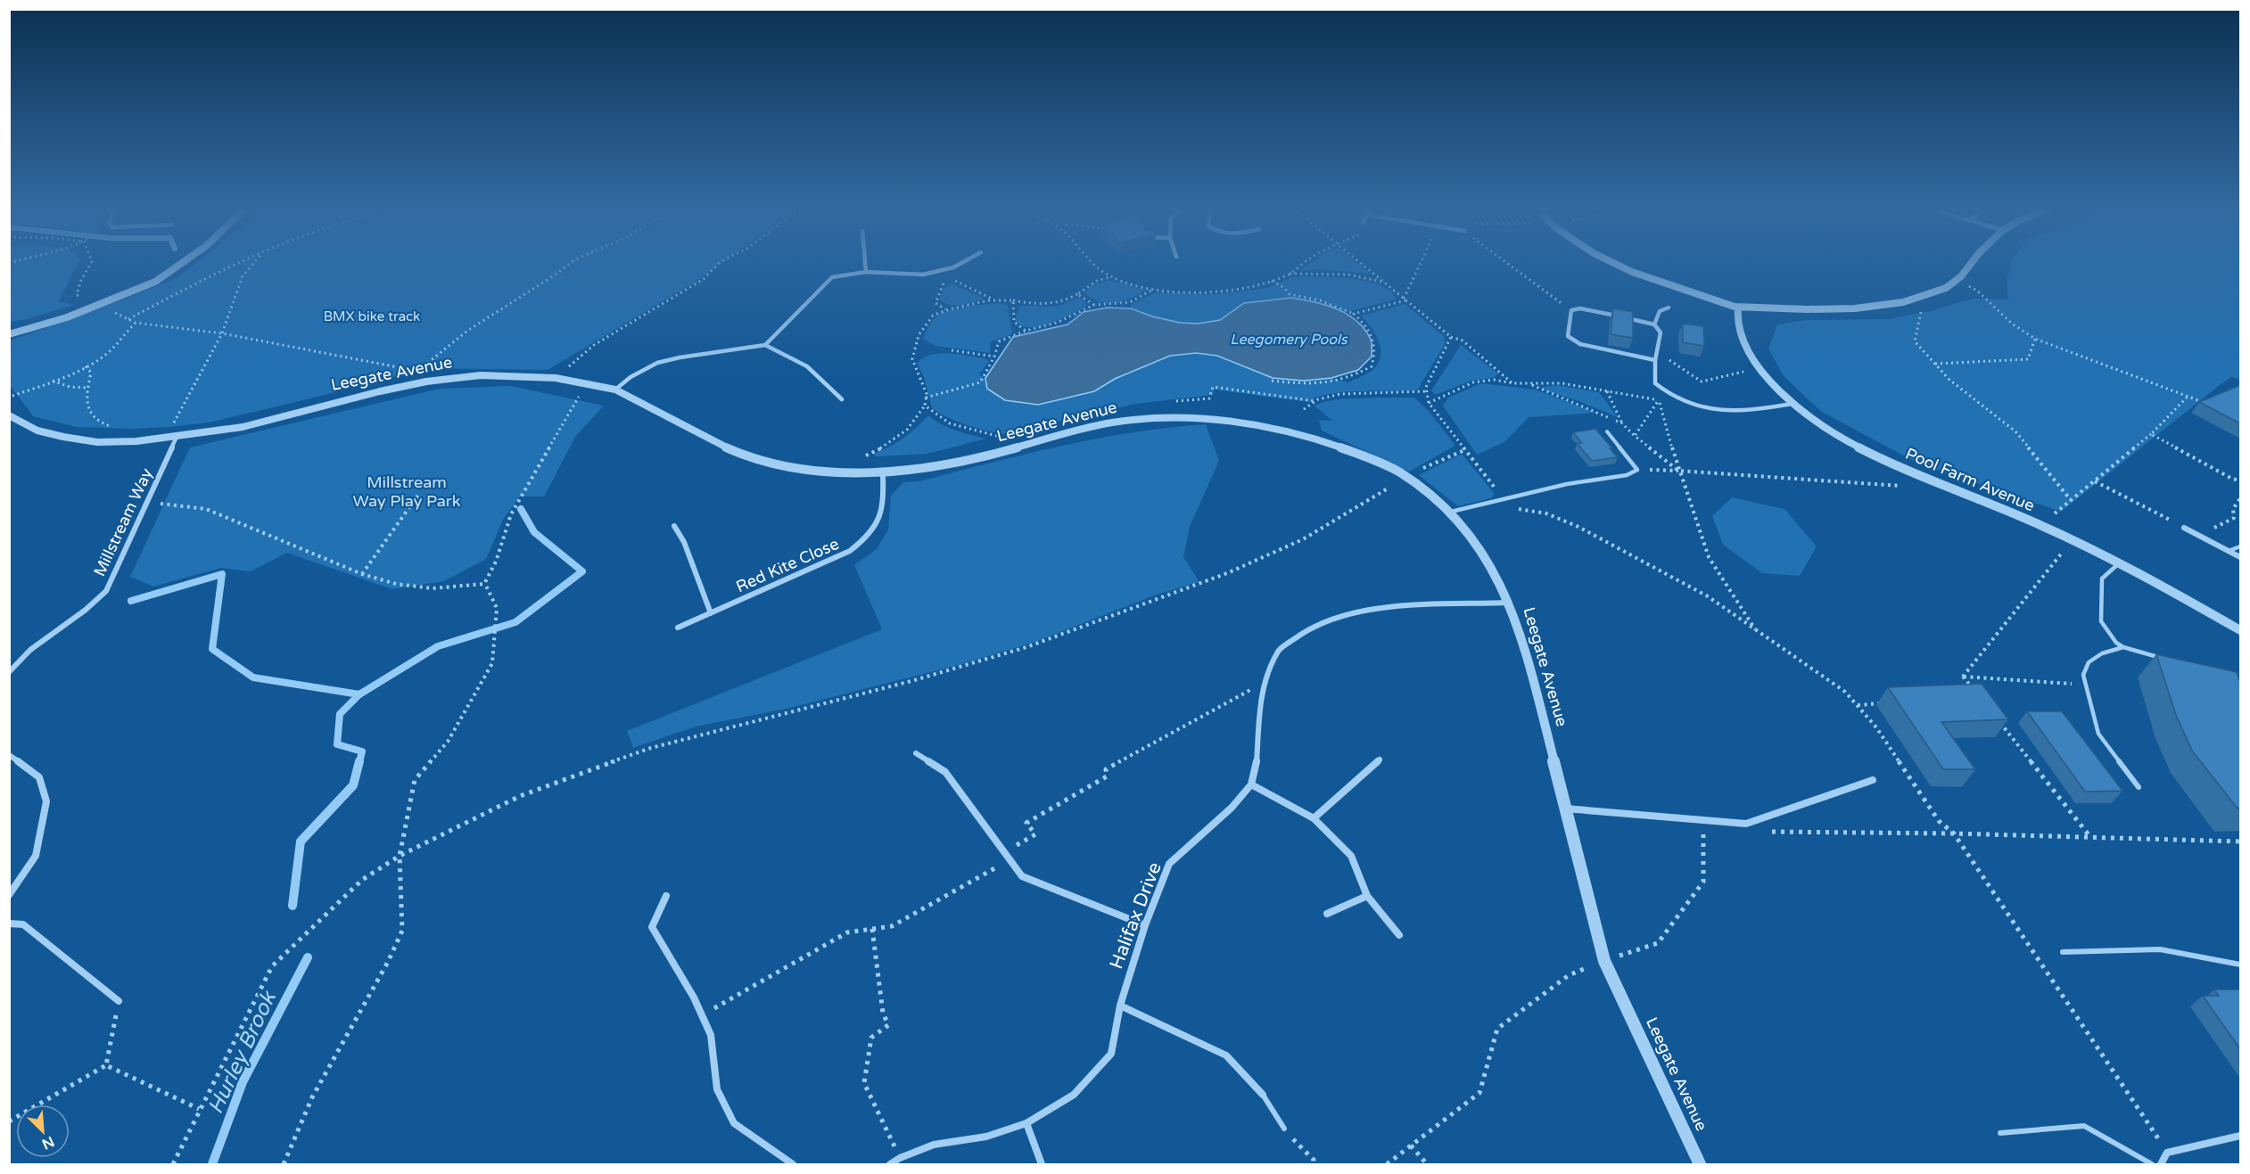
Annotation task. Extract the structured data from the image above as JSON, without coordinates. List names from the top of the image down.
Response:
{
  "streets": {
    "street": [
      "Leegate Avenue",
      "Pool Farm Avenue",
      "Millstream Way",
      "Red Kite Close",
      "Halifax Drive"
    ]
  },
  "crossings": [
    ["Leegate Avenue", "Millstream Way"],
    ["Leegate Avenue", "Red Kite Close"],
    ["Leegate Avenue", "Halifax Drive"]
  ],
  "water": ["Leegomery Pools", "Hurley Brook"],
  "parks": ["BMX bike track", "Millstream Way Play Park"],
  "north": "bottom right"
}
